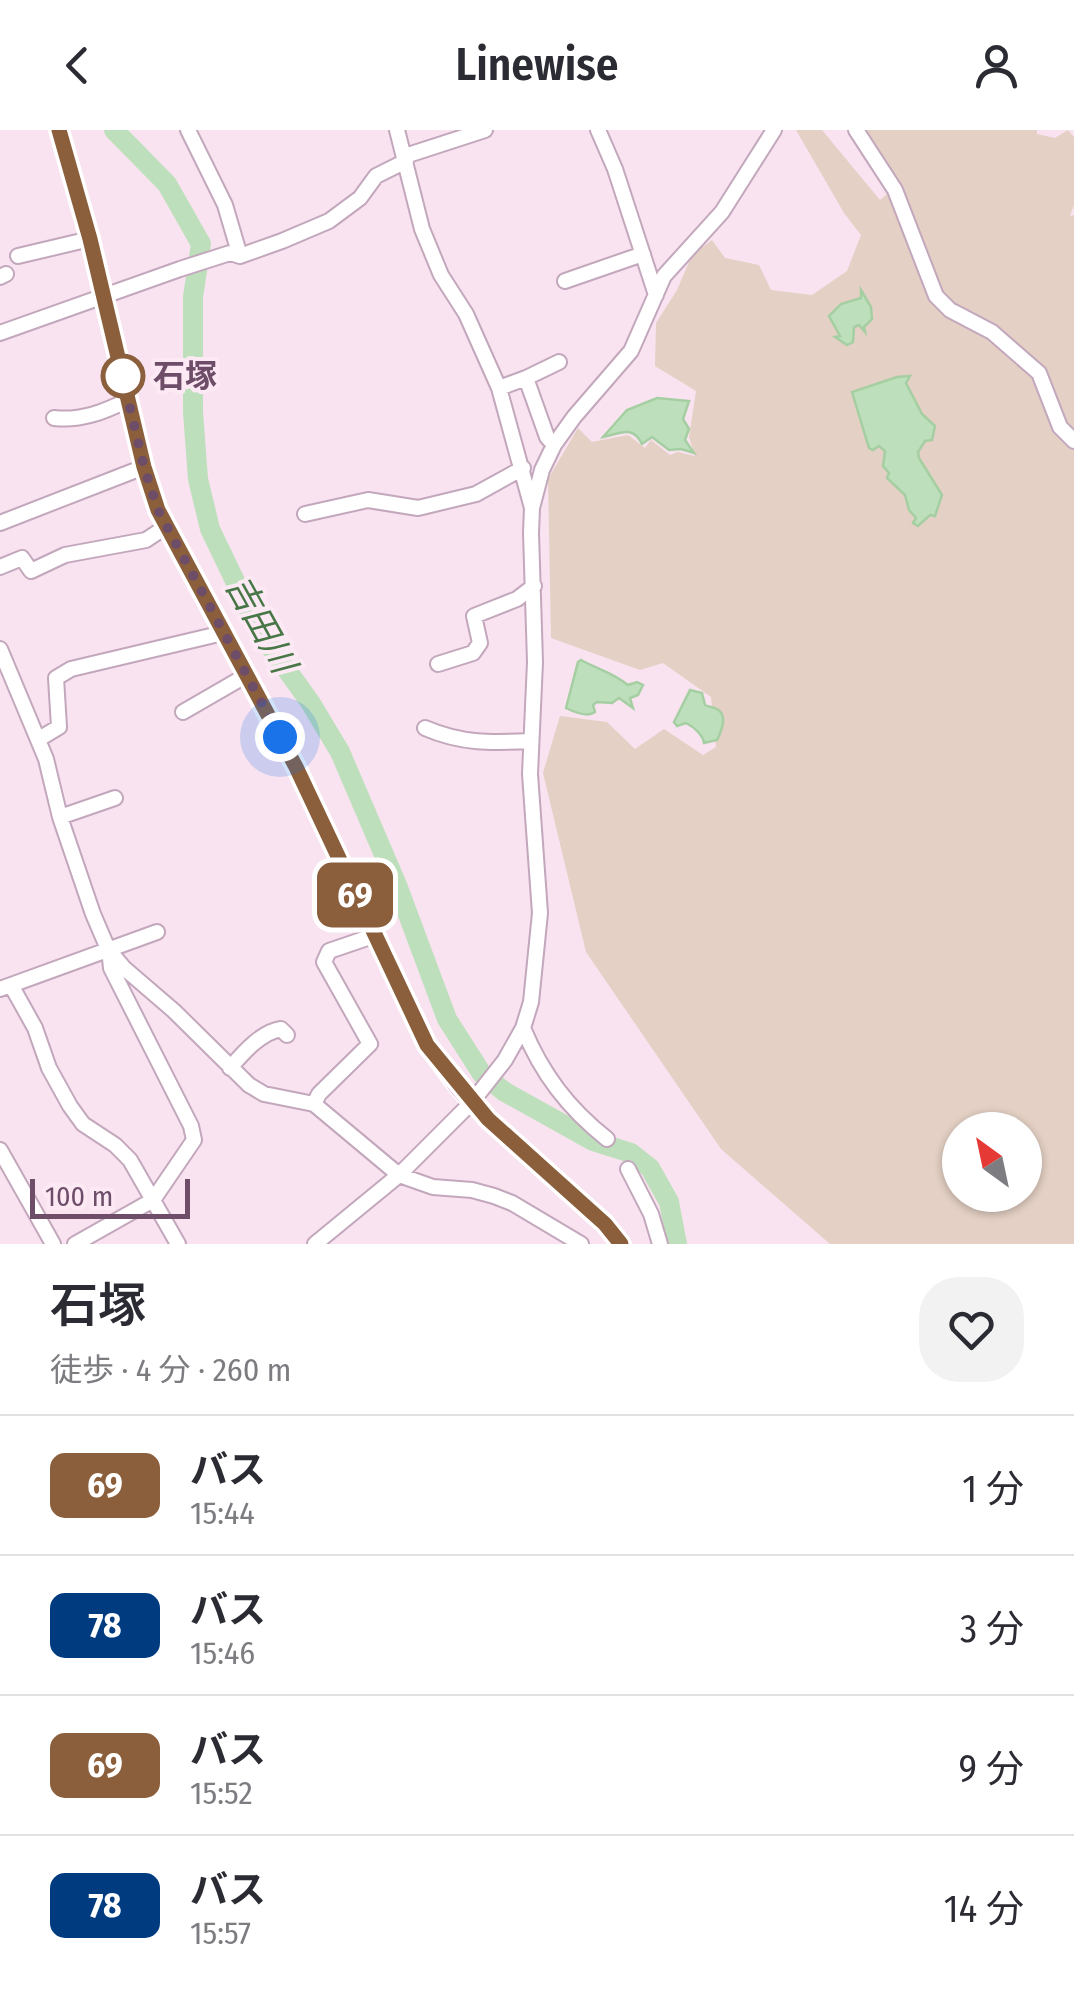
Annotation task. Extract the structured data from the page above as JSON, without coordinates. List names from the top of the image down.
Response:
{
  "water": ["吉田川"],
  "places": ["石塚"],
  "lines": ["bus line 69"],
  "scale_bar": "100 m",
  "north": "top left",
  "page": {
    "header": "Linewise",
    "on_map": "69",
    "scale": "100 m",
    "heading": ["石塚", "徒歩 · 4 分 · 260 m"],
    "list": [
      {
        "mark": "69",
        "name": "バス",
        "note": "15:44",
        "value": "1 分"
      },
      {
        "mark": "78",
        "name": "バス",
        "note": "15:46",
        "value": "3 分"
      },
      {
        "mark": "69",
        "name": "バス",
        "note": "15:52",
        "value": "9 分"
      },
      {
        "mark": "78",
        "name": "バス",
        "note": "15:57",
        "value": "14 分"
      }
    ]
  }
}
